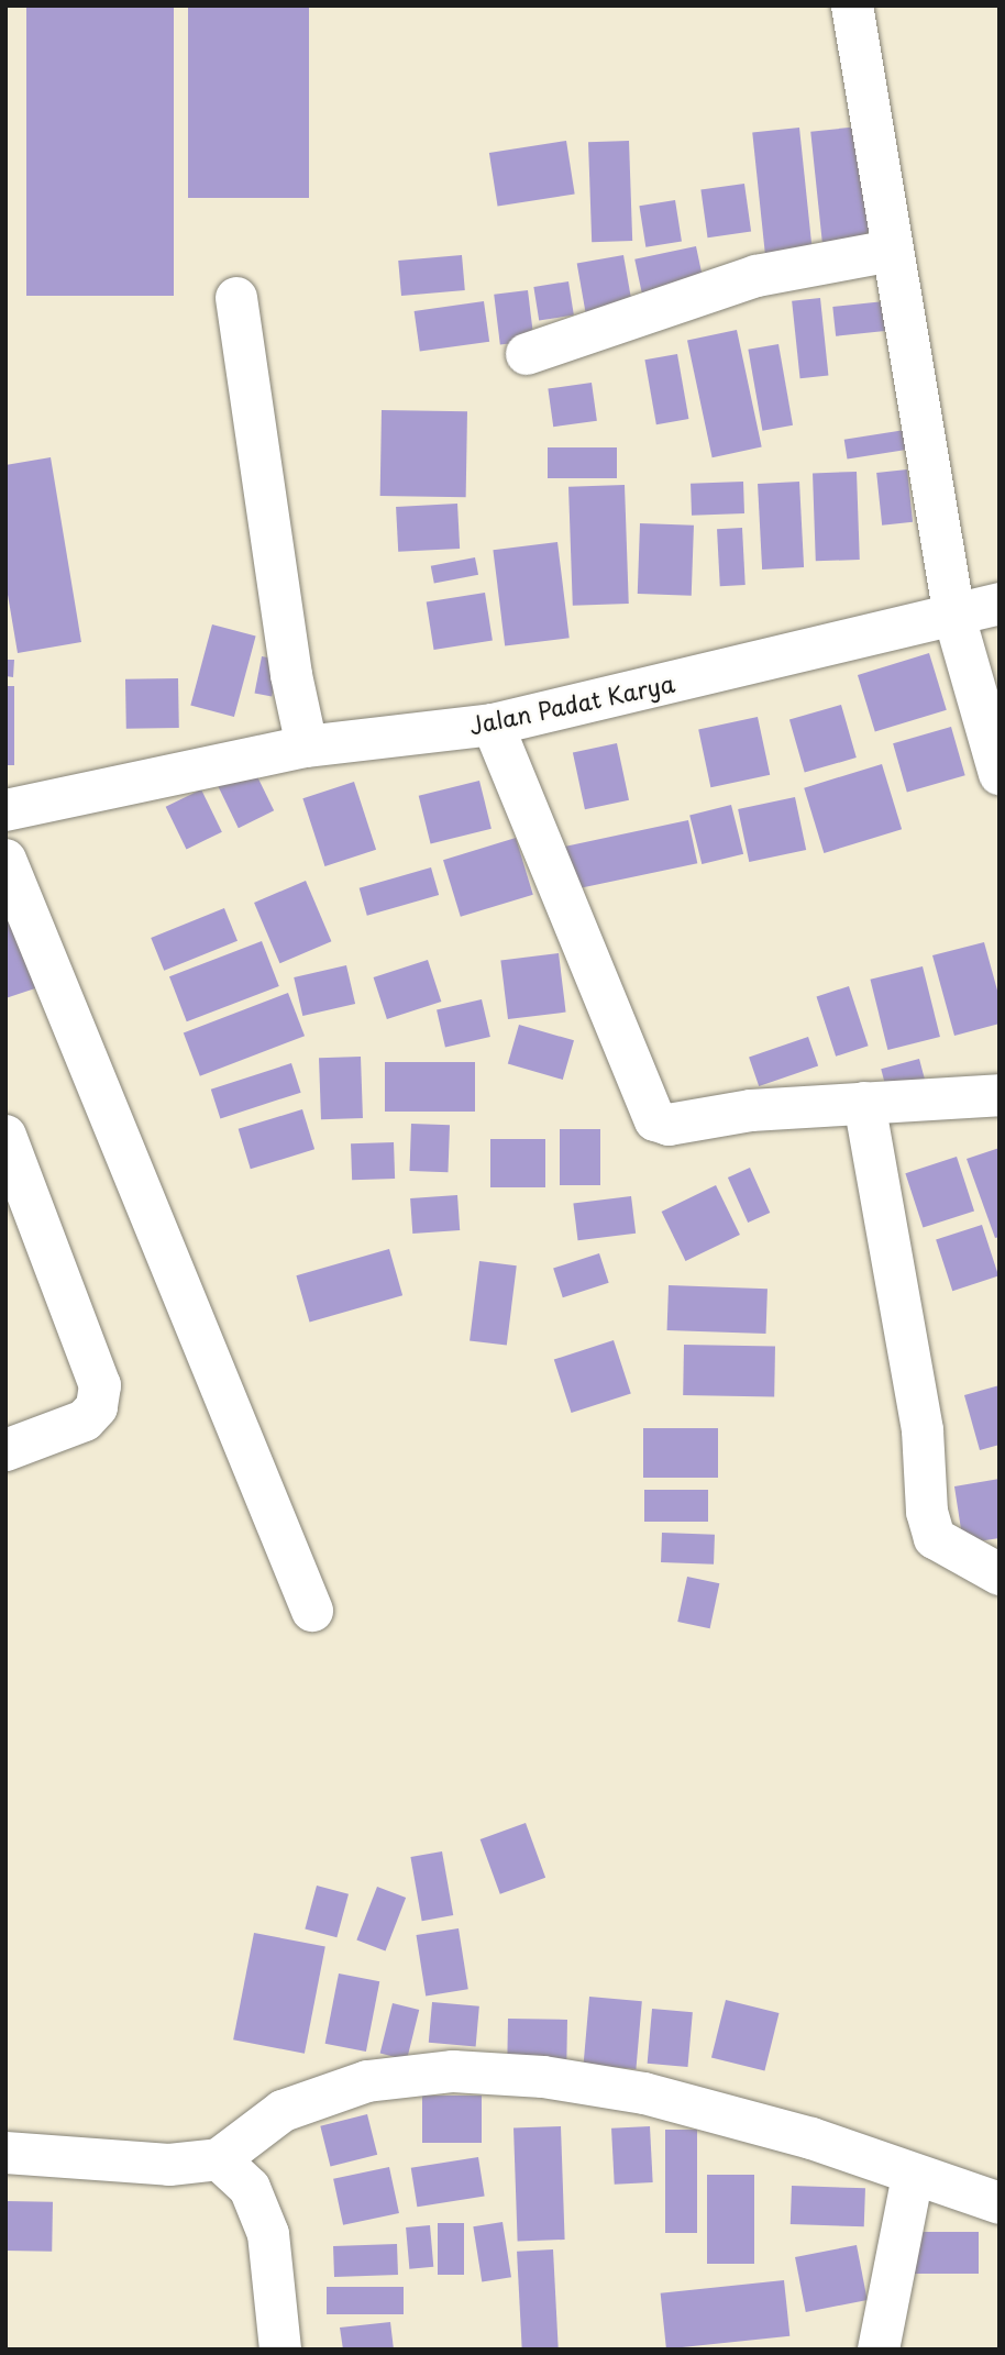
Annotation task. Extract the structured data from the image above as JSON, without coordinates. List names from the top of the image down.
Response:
{
  "streets": {
    "street": ["Jalan Padat Karya"]
  }
}
